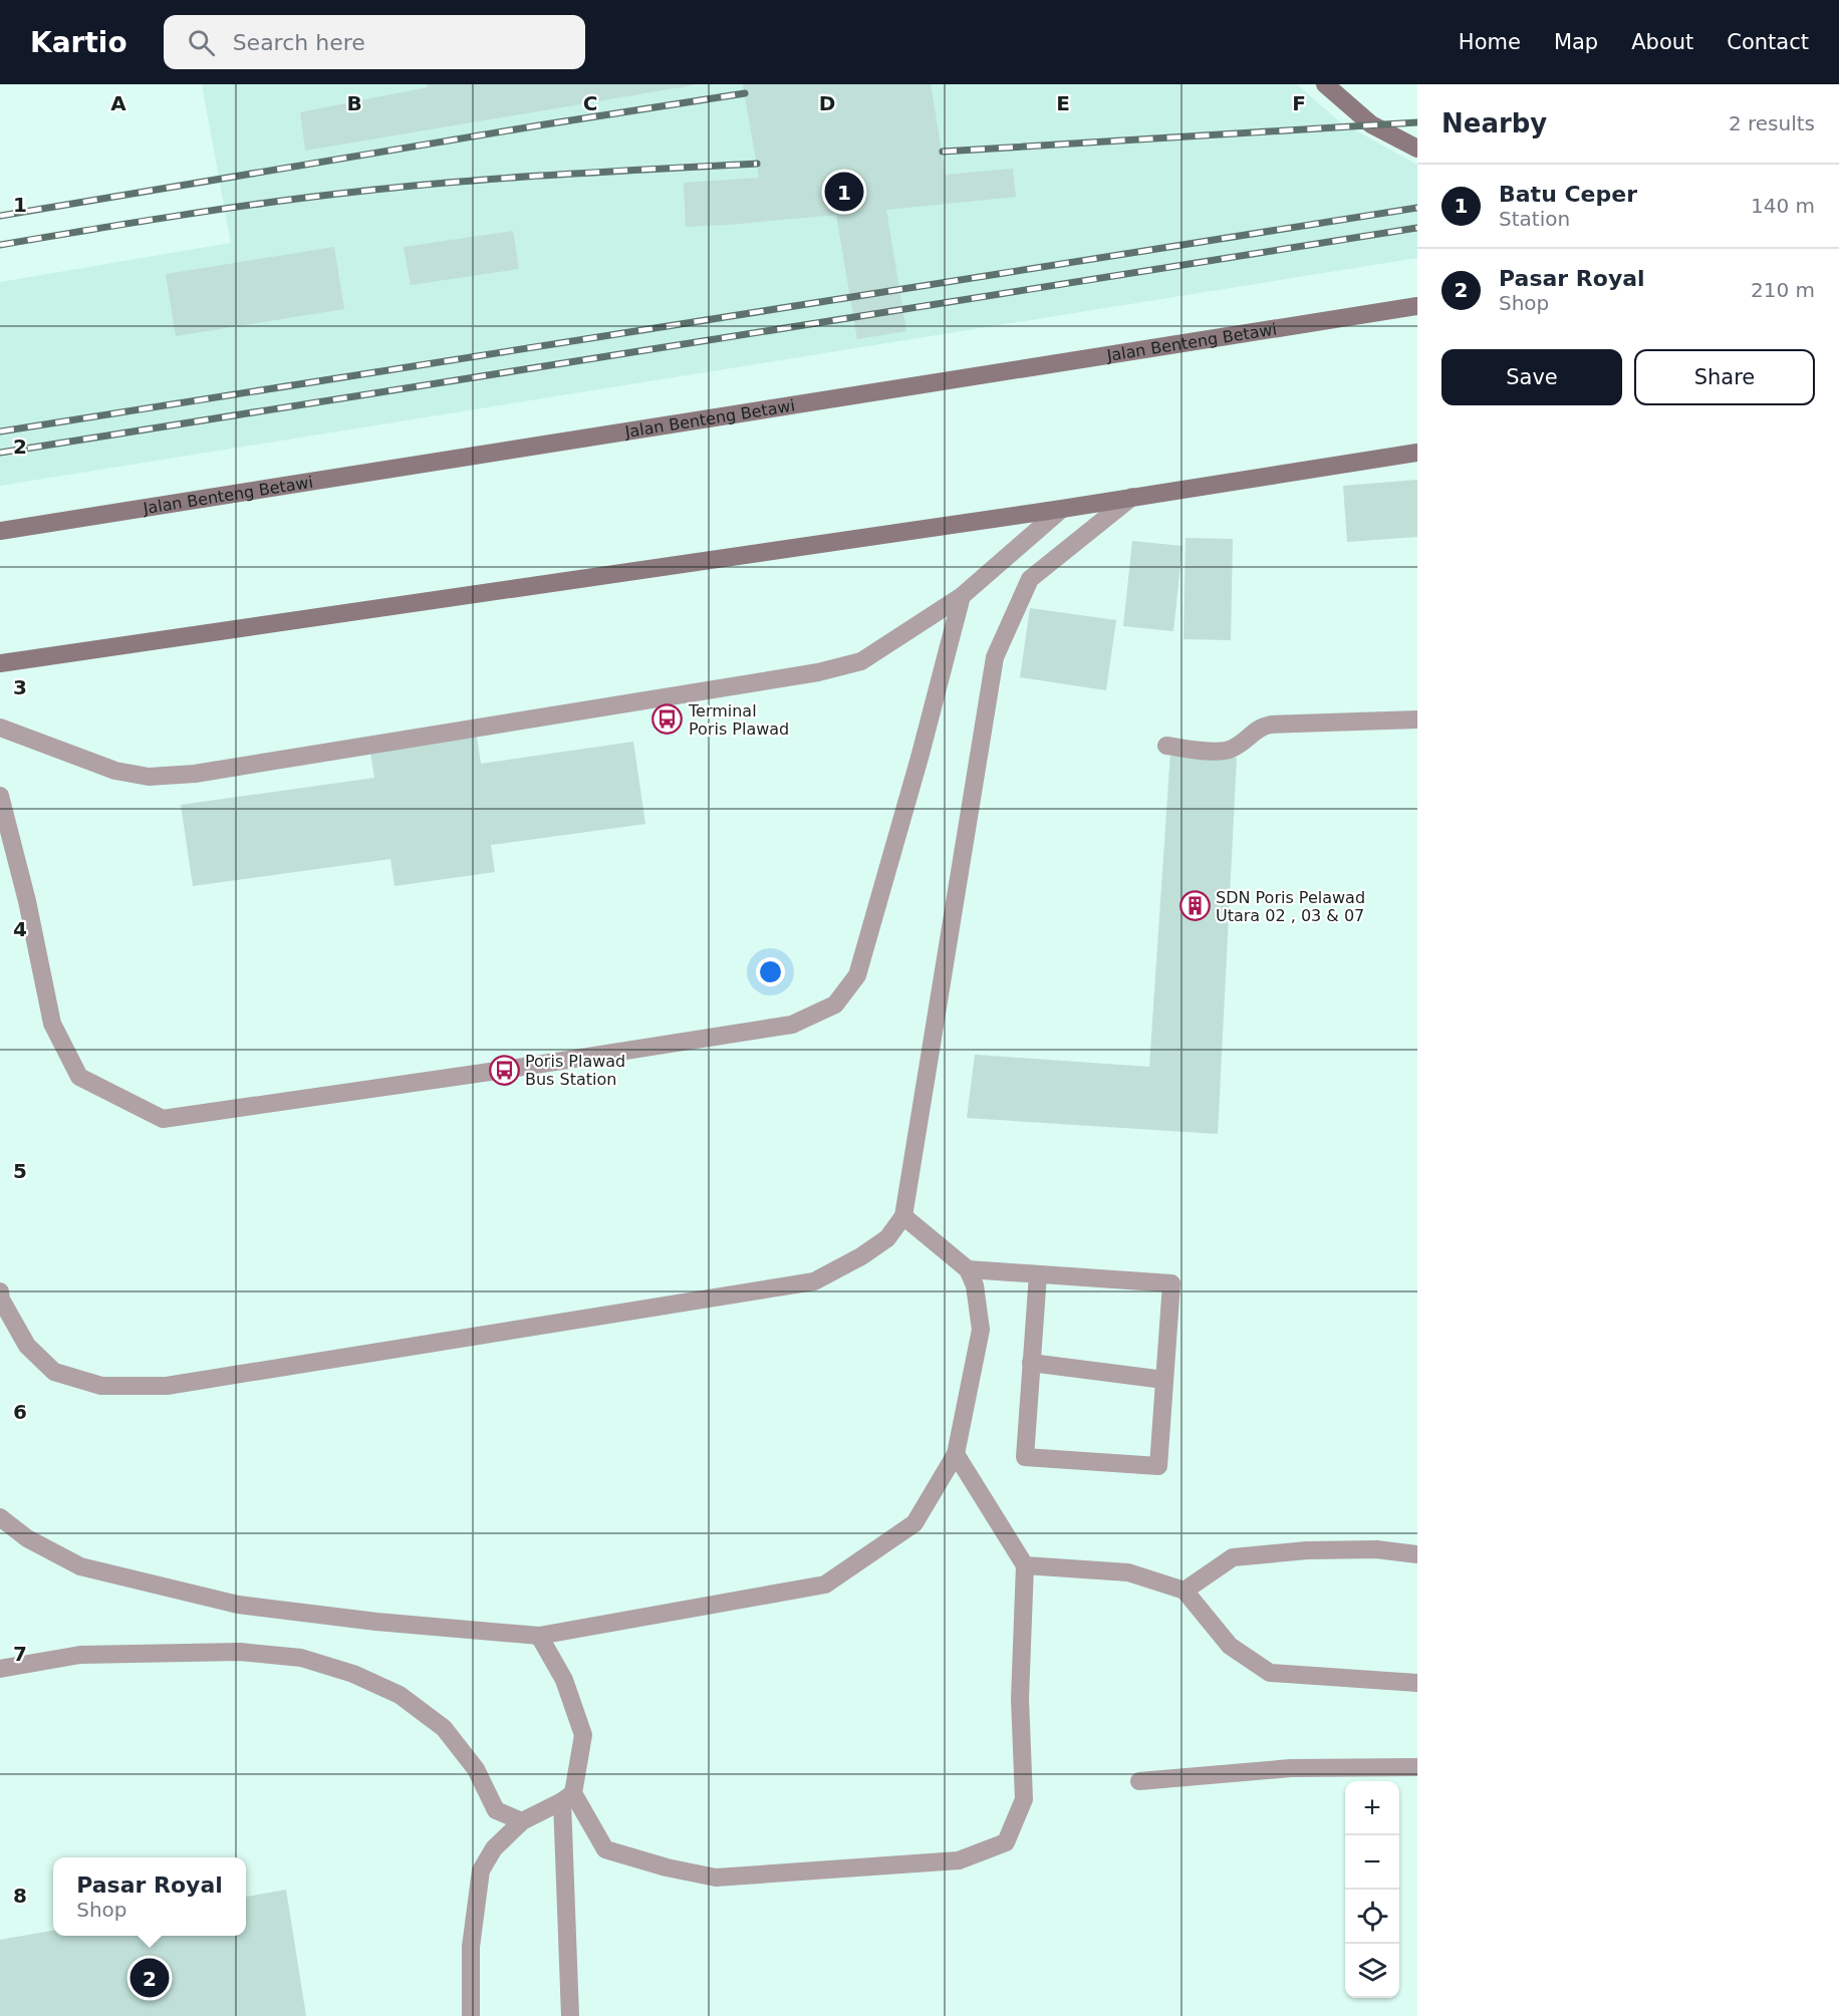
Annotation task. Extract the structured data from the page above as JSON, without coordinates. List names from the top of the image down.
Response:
{
  "streets": {
    "main road": ["Jalan Benteng Betawi"]
  },
  "places": {
    "bus stop": ["Terminal Poris Plawad", "Poris Plawad Bus Station"],
    "building": ["SDN Poris Pelawad Utara 02 , 03 & 07"]
  },
  "page": {
    "header": "Kartio",
    "search": "Search here",
    "nav": [
      "Home",
      "Map",
      "About",
      "Contact"
    ],
    "heading": ["Nearby", "2 results"],
    "list": [
      {
        "mark": "1",
        "name": "Batu Ceper",
        "note": "Station",
        "value": "140 m"
      },
      {
        "mark": "2",
        "name": "Pasar Royal",
        "note": "Shop",
        "value": "210 m"
      }
    ],
    "pins": ["1", "2"],
    "buttons": ["Save", "Share"],
    "map_buttons": ["+", "−"],
    "popup": ["Pasar Royal", "Shop"]
  },
  "grid": {
    "columns": [
      "A",
      "B",
      "C",
      "D",
      "E",
      "F"
    ],
    "rows": [
      "1",
      "2",
      "3",
      "4",
      "5",
      "6",
      "7",
      "8"
    ]
  }
}
